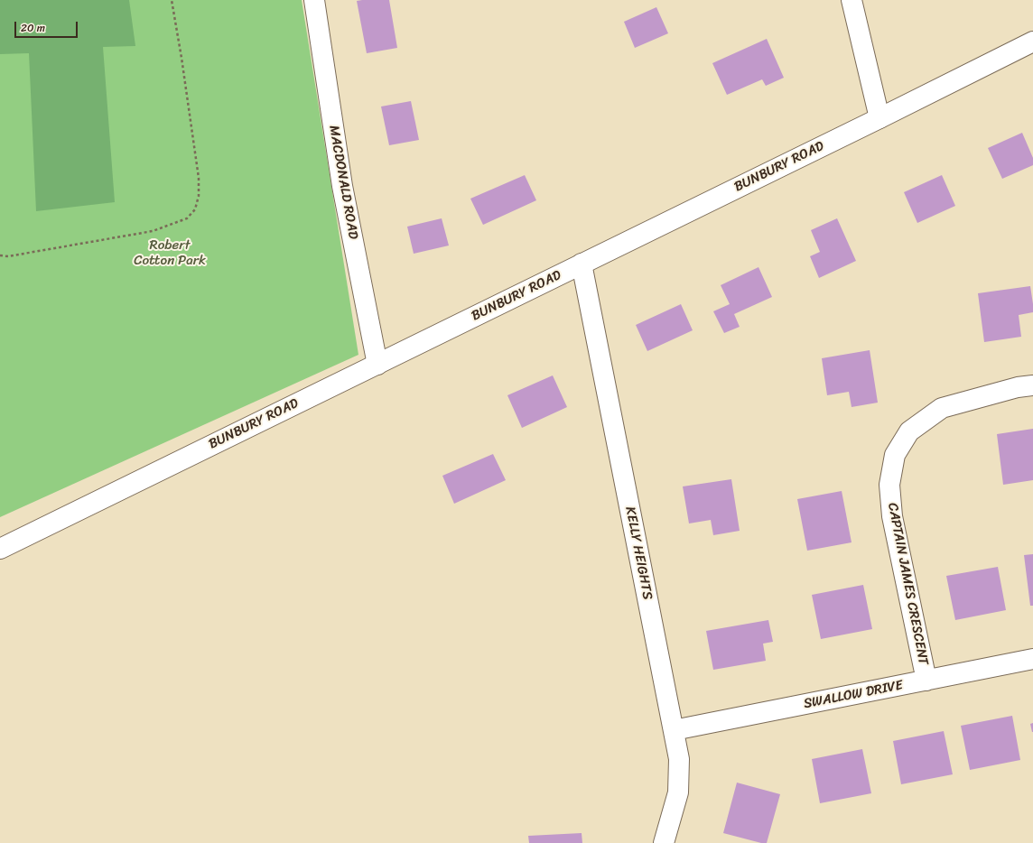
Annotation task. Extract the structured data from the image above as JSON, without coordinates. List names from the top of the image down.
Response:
{
  "streets": {
    "street": [
      "BUNBURY ROAD",
      "MACDONALD ROAD",
      "KELLY HEIGHTS",
      "CAPTAIN JAMES CRESCENT",
      "SWALLOW DRIVE"
    ]
  },
  "crossings": [
    ["BUNBURY ROAD", "MACDONALD ROAD"],
    ["BUNBURY ROAD", "KELLY HEIGHTS"],
    ["KELLY HEIGHTS", "SWALLOW DRIVE"],
    ["CAPTAIN JAMES CRESCENT", "SWALLOW DRIVE"]
  ],
  "parks": ["Robert Cotton Park"],
  "scale_bar": "20 m"
}
